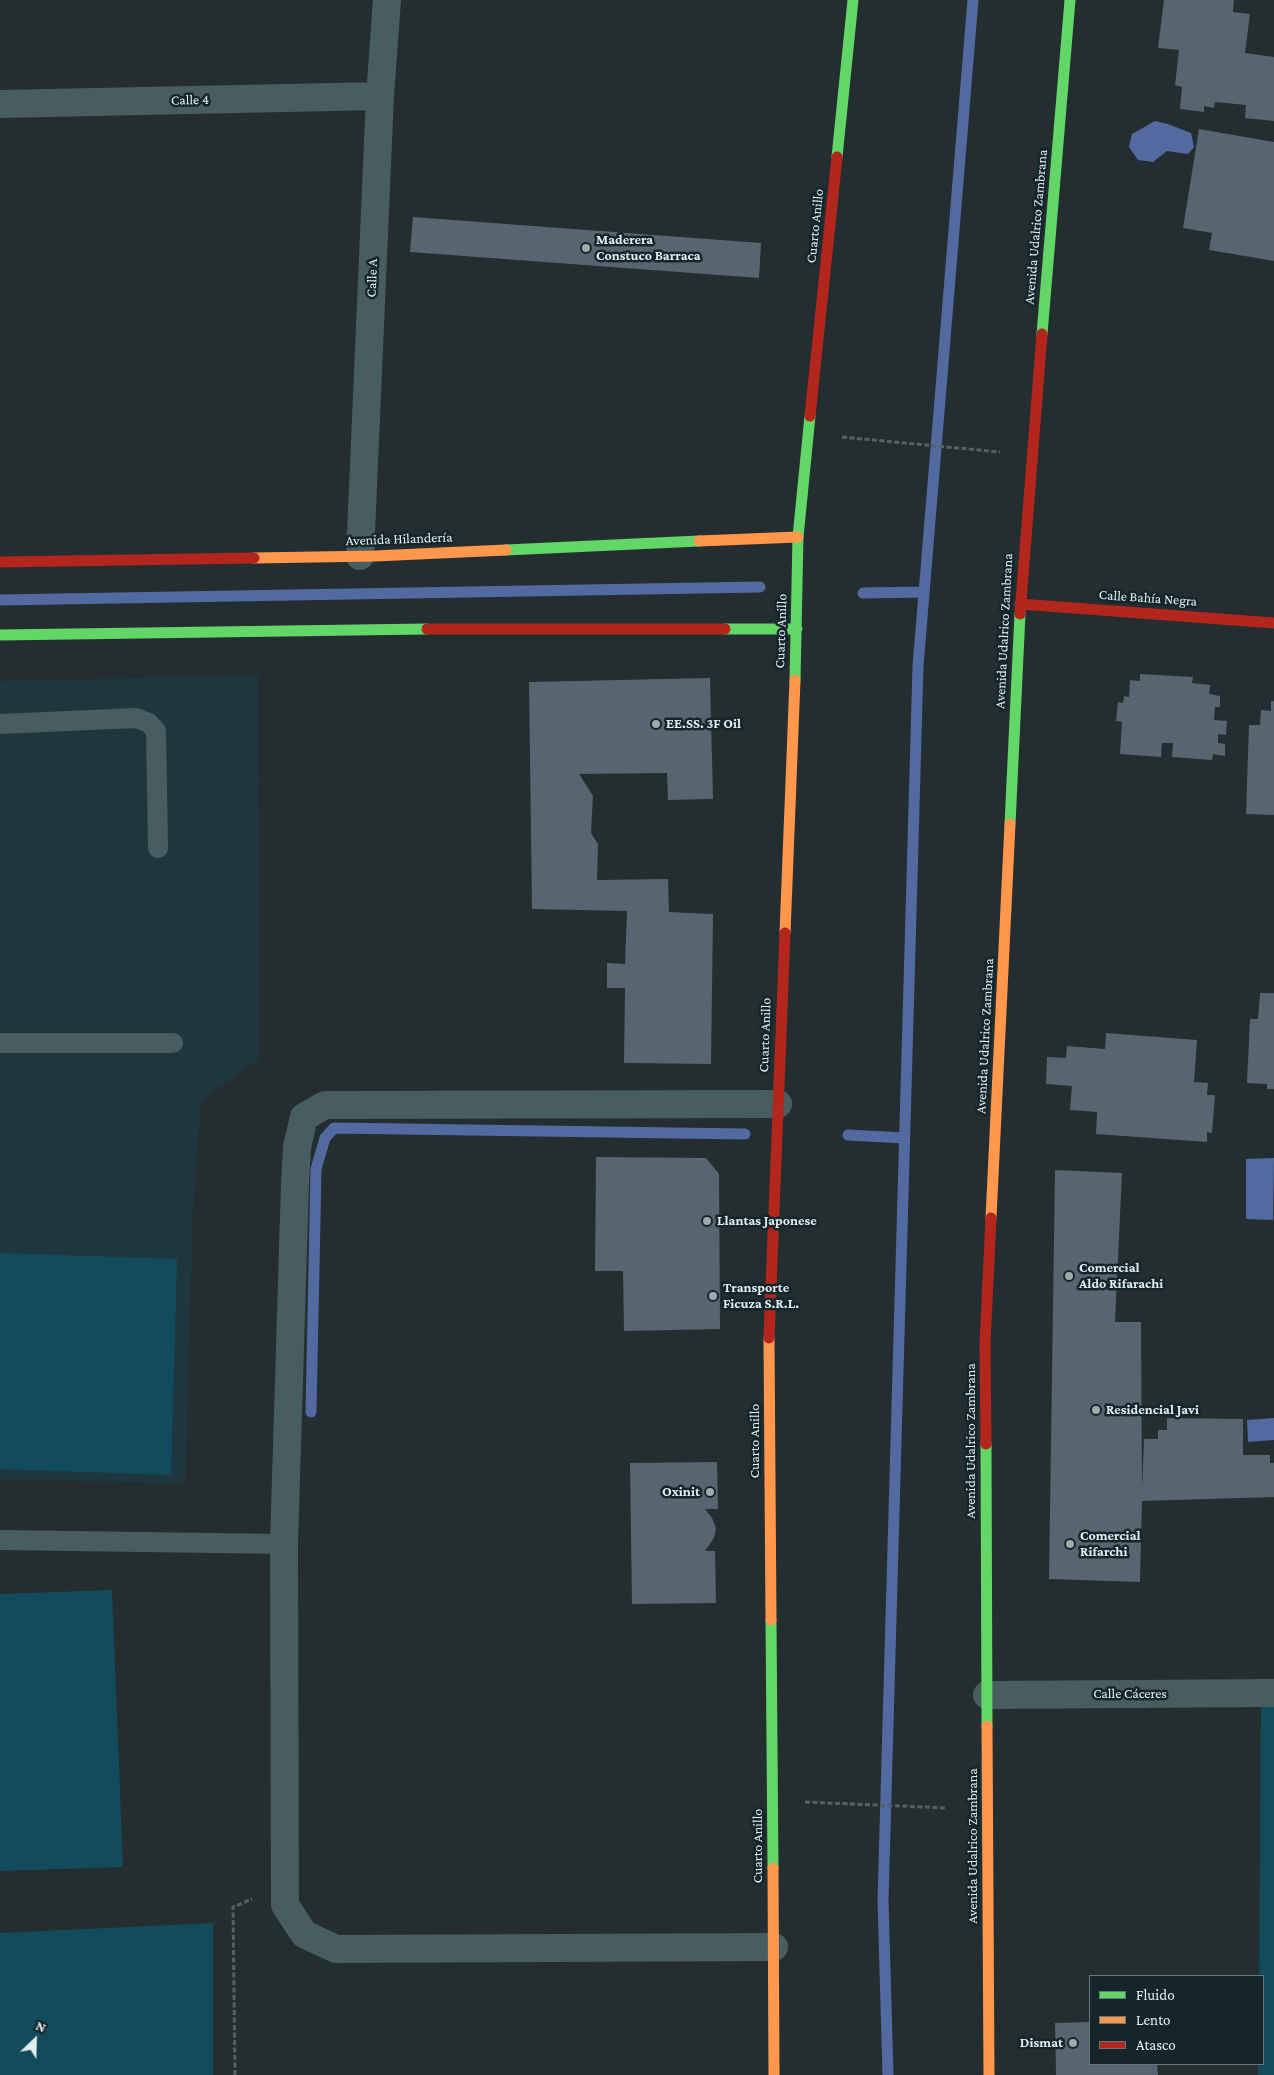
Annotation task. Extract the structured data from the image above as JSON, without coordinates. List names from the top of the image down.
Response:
{
  "streets": {
    "main road": [
      "Cuarto Anillo",
      "Avenida Udalrico Zambrana",
      "Avenida Hilandería",
      "Calle Bahía Negra"
    ],
    "street": ["Calle 4", "Calle A", "Calle Cáceres"]
  },
  "crossings": [
    ["Calle 4", "Calle A"],
    ["Cuarto Anillo", "Avenida Hilandería"],
    ["Avenida Udalrico Zambrana", "Calle Bahía Negra"],
    ["Avenida Udalrico Zambrana", "Calle Cáceres"],
    ["Calle A", "Avenida Hilandería"]
  ],
  "places": [
    "Maderera Constuco Barraca",
    "EE.SS. 3F Oil",
    "Llantas Japonese",
    "Comercial Aldo Rifarachi",
    "Transporte Ficuza S.R.L.",
    "Residencial Javi",
    "Oxinit",
    "Comercial Rifarchi",
    "Dismat"
  ],
  "legend": ["Fluido", "Lento", "Atasco"],
  "north": "top right"
}
